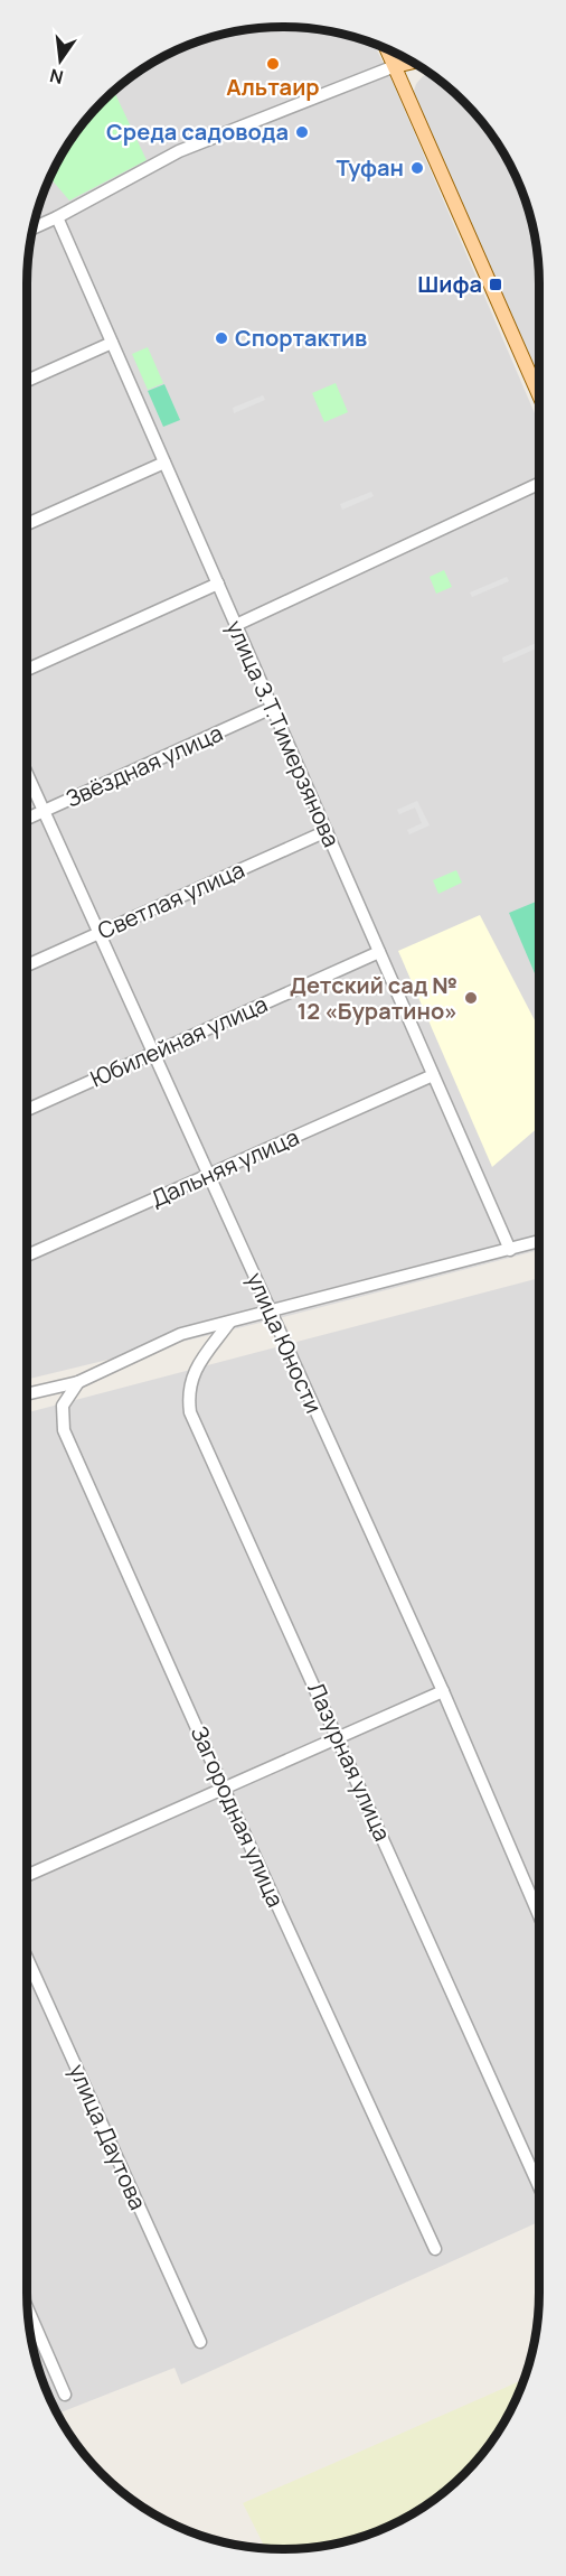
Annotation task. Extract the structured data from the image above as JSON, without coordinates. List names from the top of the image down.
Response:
{
  "streets": {
    "street": [
      "улица З.Т.Тимерзянова",
      "Звёздная улица",
      "Светлая улица",
      "Юбилейная улица",
      "Дальняя улица",
      "улица Юности",
      "Лазурная улица",
      "Загородная улица",
      "улица Даутова"
    ]
  },
  "crossings": [
    ["улица З.Т.Тимерзянова", "Звёздная улица"],
    ["улица З.Т.Тимерзянова", "Светлая улица"],
    ["улица З.Т.Тимерзянова", "Юбилейная улица"],
    ["улица З.Т.Тимерзянова", "Дальняя улица"],
    ["Звёздная улица", "улица Юности"],
    ["Светлая улица", "улица Юности"],
    ["Юбилейная улица", "улица Юности"],
    ["Дальняя улица", "улица Юности"]
  ],
  "places": {
    "other": [
      "Альтаир",
      "Среда садовода",
      "Туфан",
      "Спортактив",
      "Детский сад № 12 «Буратино»"
    ],
    "transit": ["Шифа"]
  },
  "north": "bottom"
}
